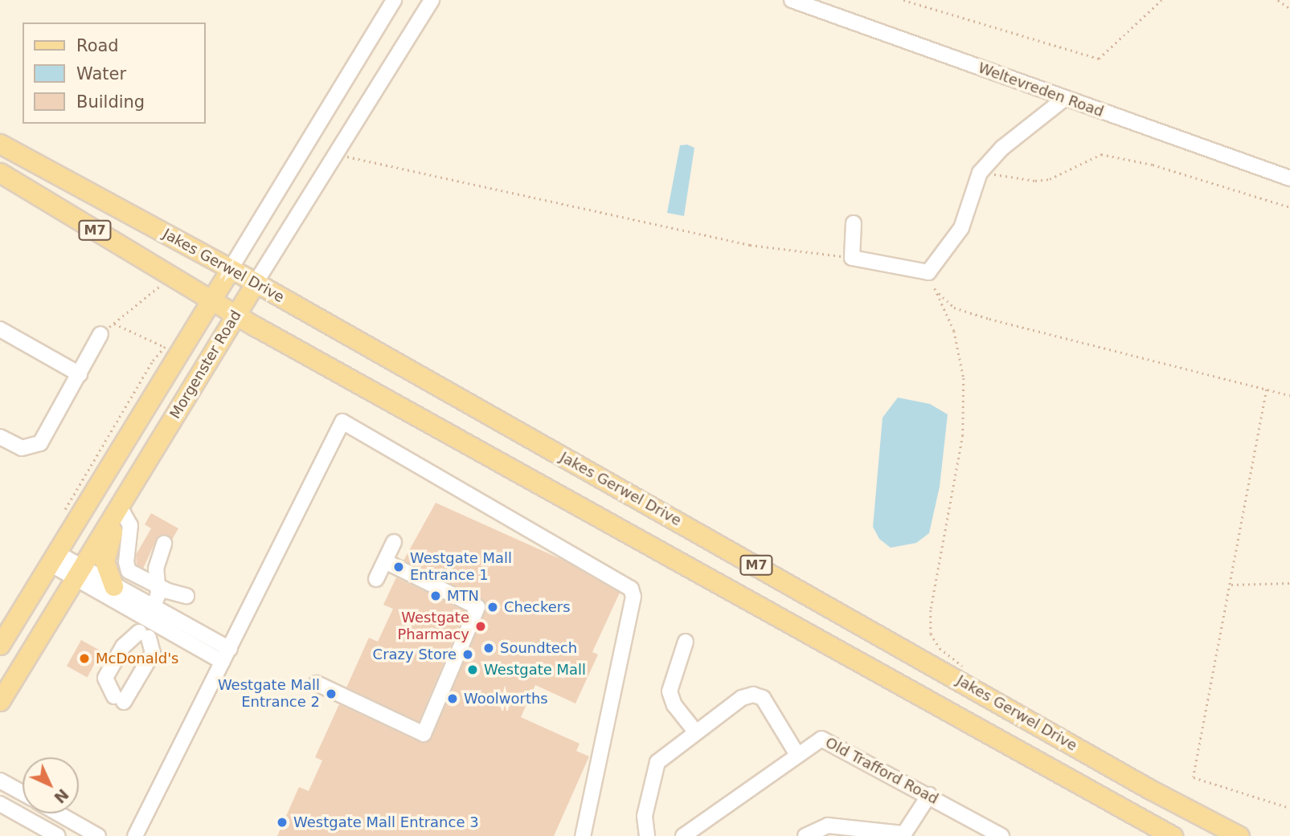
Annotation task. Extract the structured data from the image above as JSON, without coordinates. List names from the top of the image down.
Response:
{
  "streets": {
    "main road": ["M7", "Jakes Gerwel Drive", "Morgenster Road"],
    "street": ["Weltevreden Road", "Old Trafford Road"]
  },
  "crossings": [
    ["M7", "Morgenster Road"],
    ["Jakes Gerwel Drive", "Morgenster Road"]
  ],
  "places": [
    "Westgate Mall Entrance 1",
    "MTN",
    "Checkers",
    "Westgate Pharmacy",
    "Soundtech",
    "Crazy Store",
    "McDonald's",
    "Westgate Mall",
    "Westgate Mall Entrance 2",
    "Woolworths",
    "Westgate Mall Entrance 3"
  ],
  "legend": ["Road", "Water", "Building"],
  "north": "bottom right"
}
